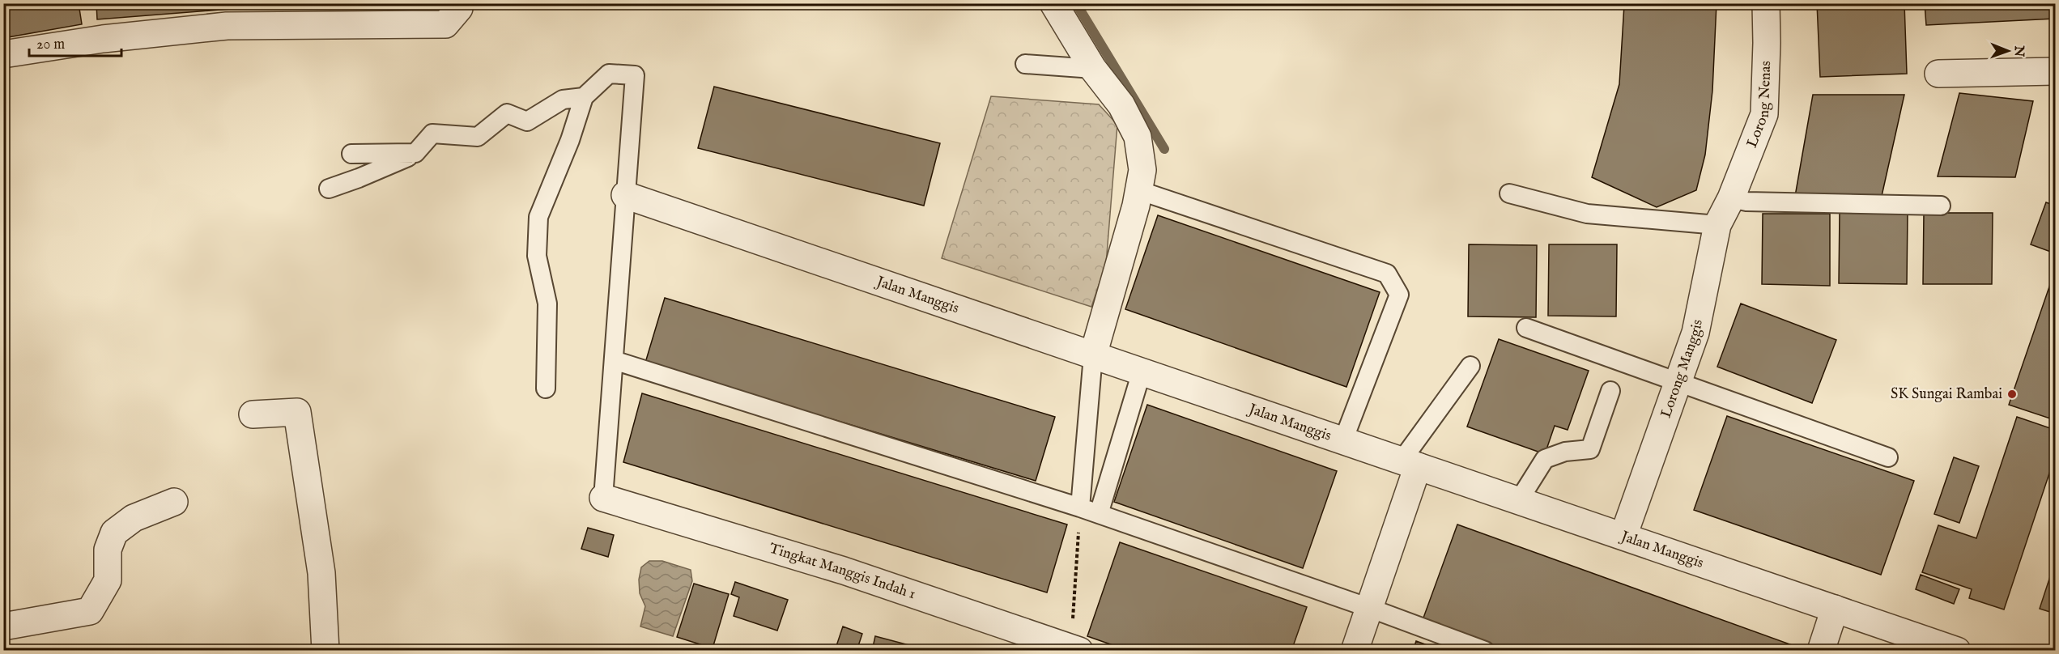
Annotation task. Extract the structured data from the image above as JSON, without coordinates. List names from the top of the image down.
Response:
{
  "streets": {
    "street": [
      "Lorong Nenas",
      "Jalan Manggis",
      "Lorong Manggis",
      "Tingkat Manggis Indah 1"
    ]
  },
  "crossings": [
    ["Lorong Nenas", "Lorong Manggis"],
    ["Jalan Manggis", "Lorong Manggis"]
  ],
  "places": ["SK Sungai Rambai"],
  "scale_bar": "20 m",
  "north": "right"
}
